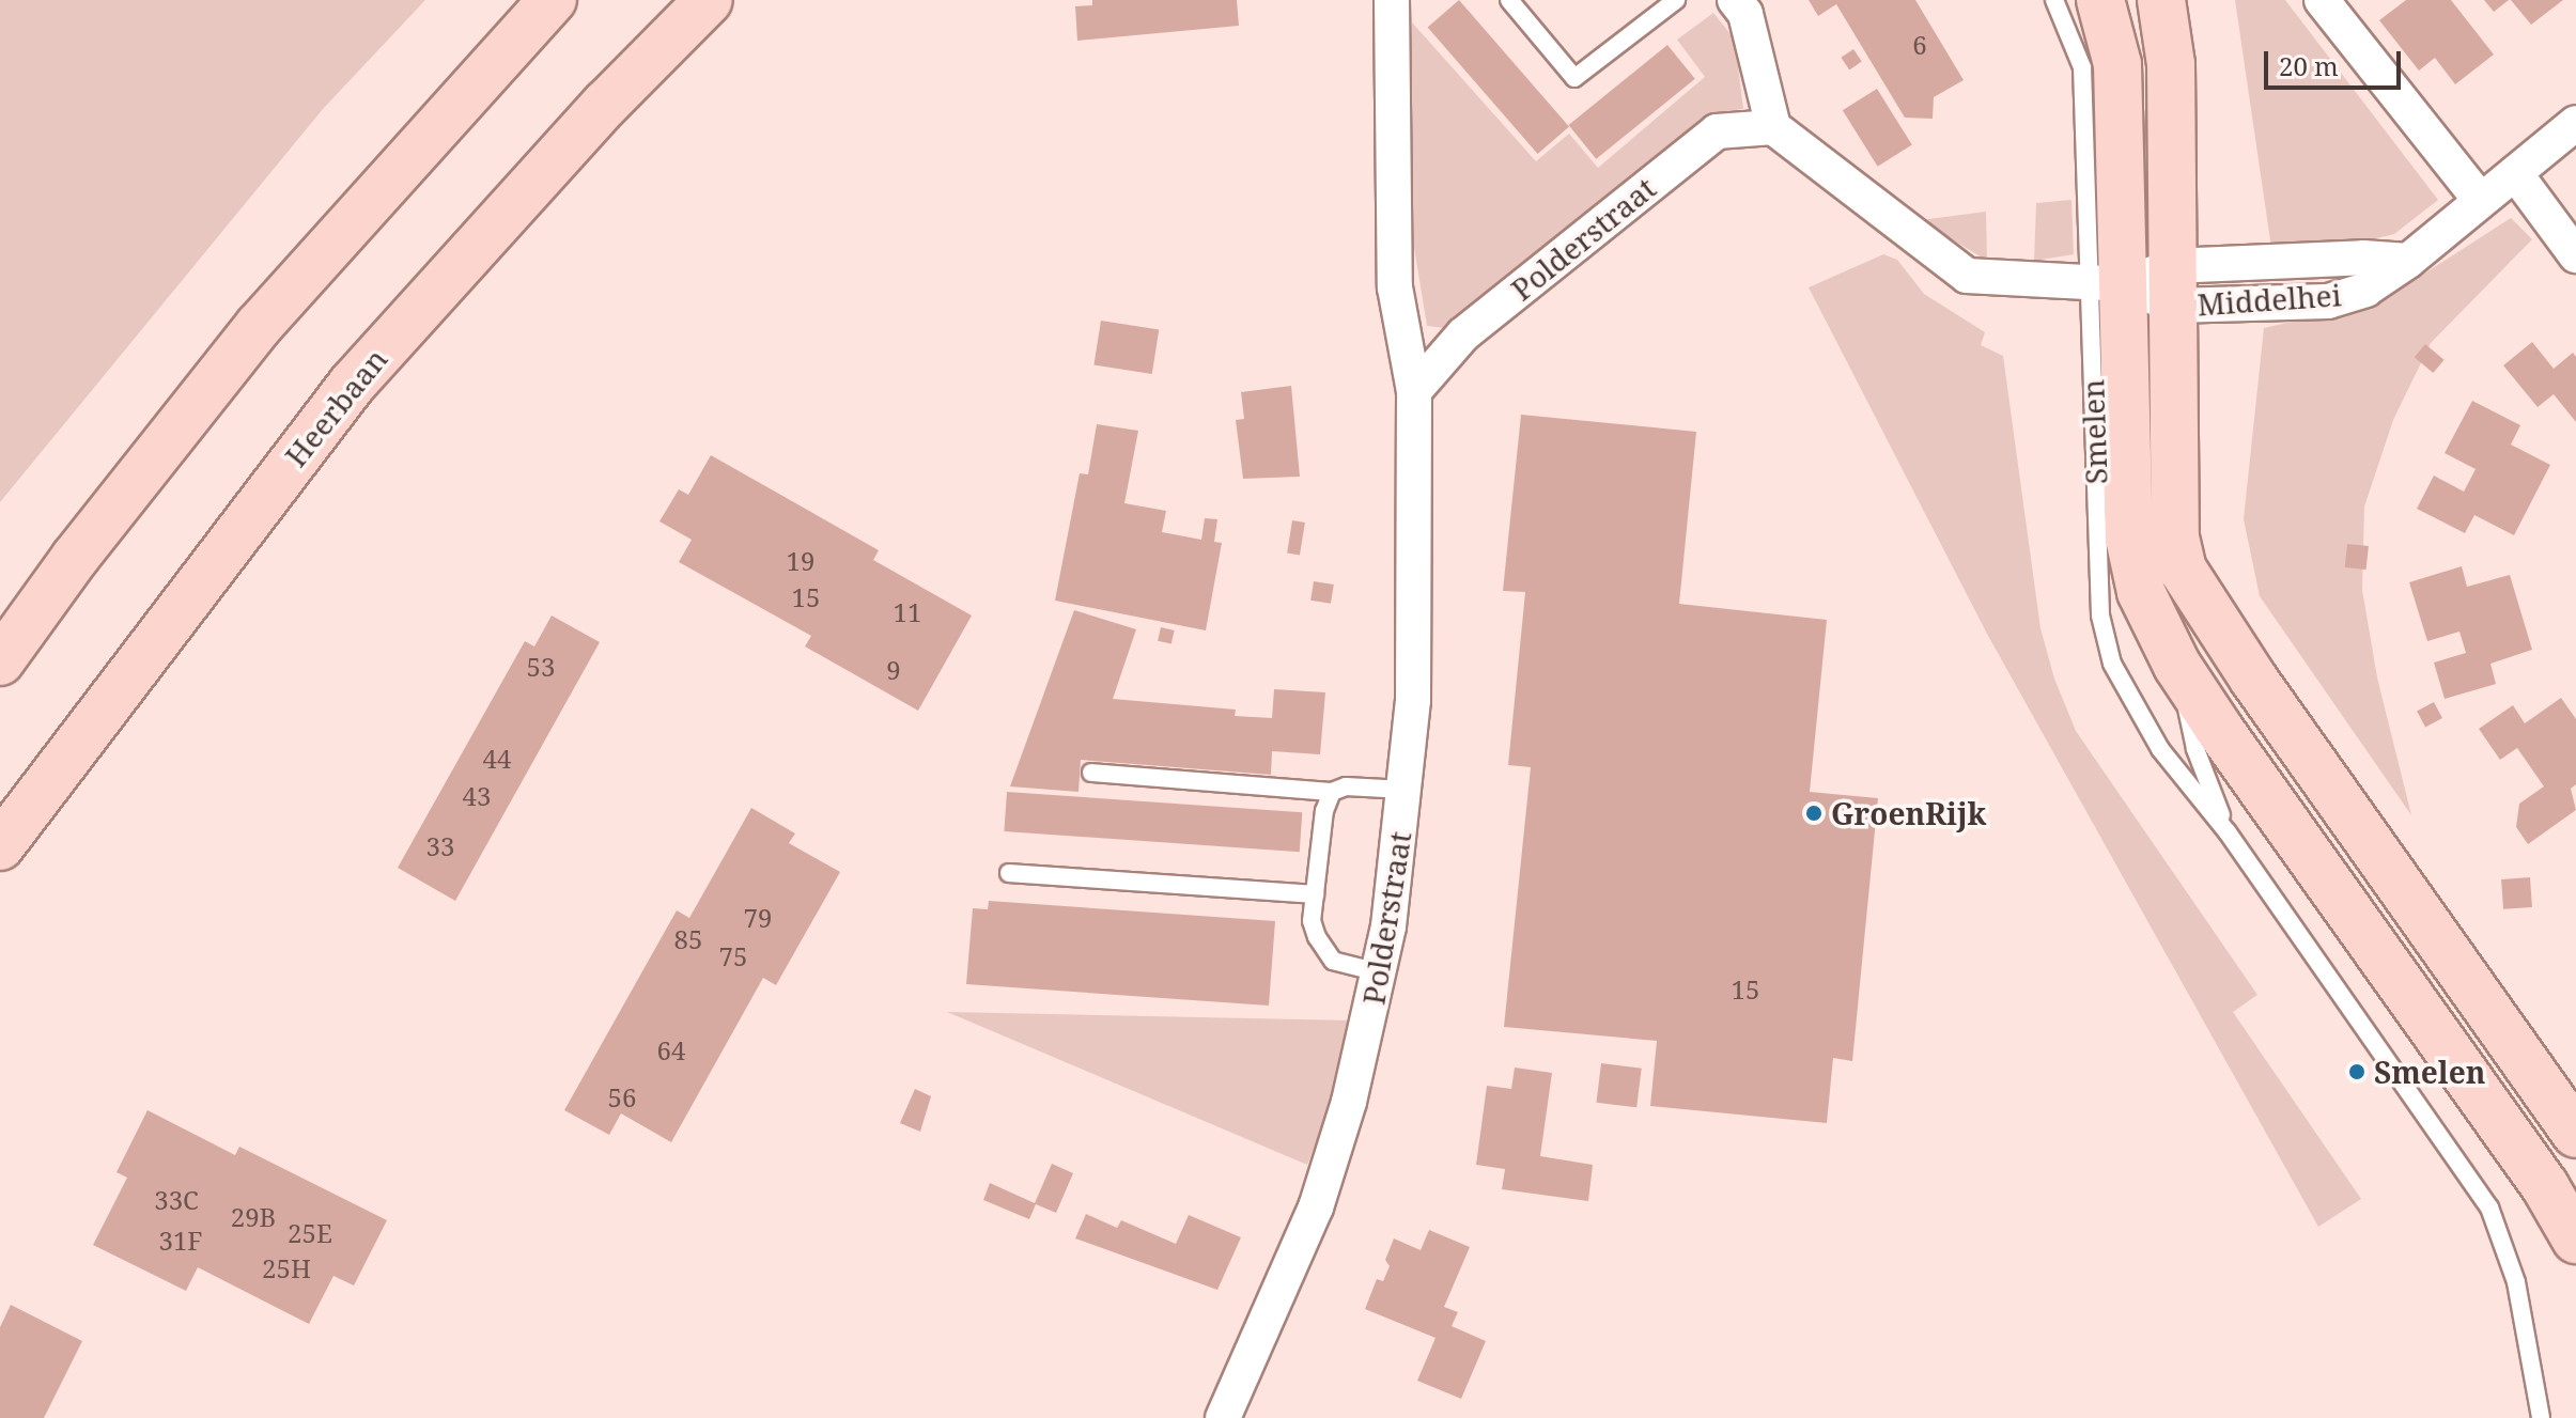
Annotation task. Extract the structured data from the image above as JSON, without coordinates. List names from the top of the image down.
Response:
{
  "streets": {
    "street": [
      "Polderstraat",
      "Middelhei",
      "Heerbaan",
      "Smelen"
    ]
  },
  "crossings": [
    ["Middelhei", "Smelen"]
  ],
  "places": ["GroenRijk", "Smelen"],
  "house_numbers": [
    "6",
    "19",
    "15",
    "11",
    "53",
    "9",
    "44",
    "43",
    "33",
    "79",
    "85",
    "75",
    "15",
    "64",
    "56",
    "33C",
    "29B",
    "25E",
    "31F",
    "25H"
  ],
  "scale_bar": "20 m"
}
